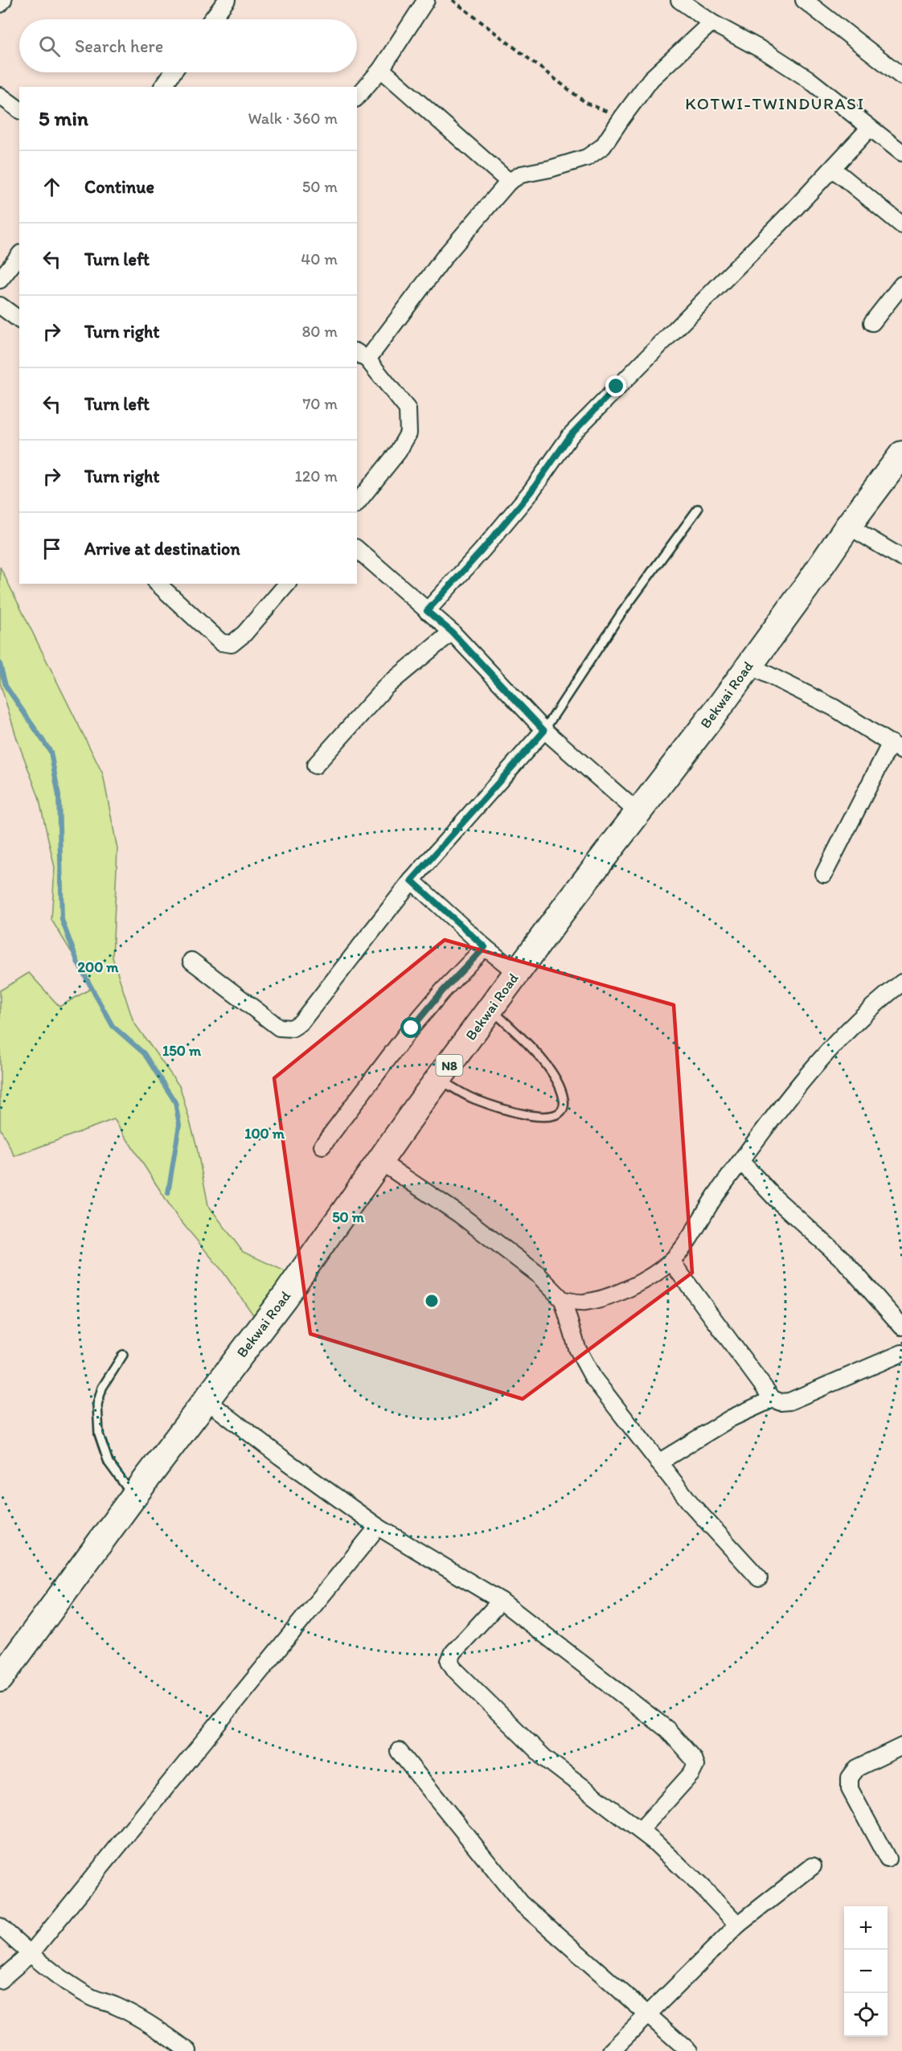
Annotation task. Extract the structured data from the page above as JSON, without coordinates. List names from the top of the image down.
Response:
{
  "streets": {
    "highway": ["Bekwai Road", "N8"]
  },
  "districts": ["KOTWI-TWINDURASI"],
  "page": {
    "search": "Search here",
    "heading": ["5 min", "Walk · 360 m"],
    "list": [
      ["Continue", "50 m"],
      ["Turn left", "40 m"],
      ["Turn right", "80 m"],
      ["Turn left", "70 m"],
      ["Turn right", "120 m"],
      "Arrive at destination"
    ],
    "map_buttons": ["+", "−"]
  },
  "rings": [
    "200 m",
    "150 m",
    "100 m",
    "50 m"
  ]
}
